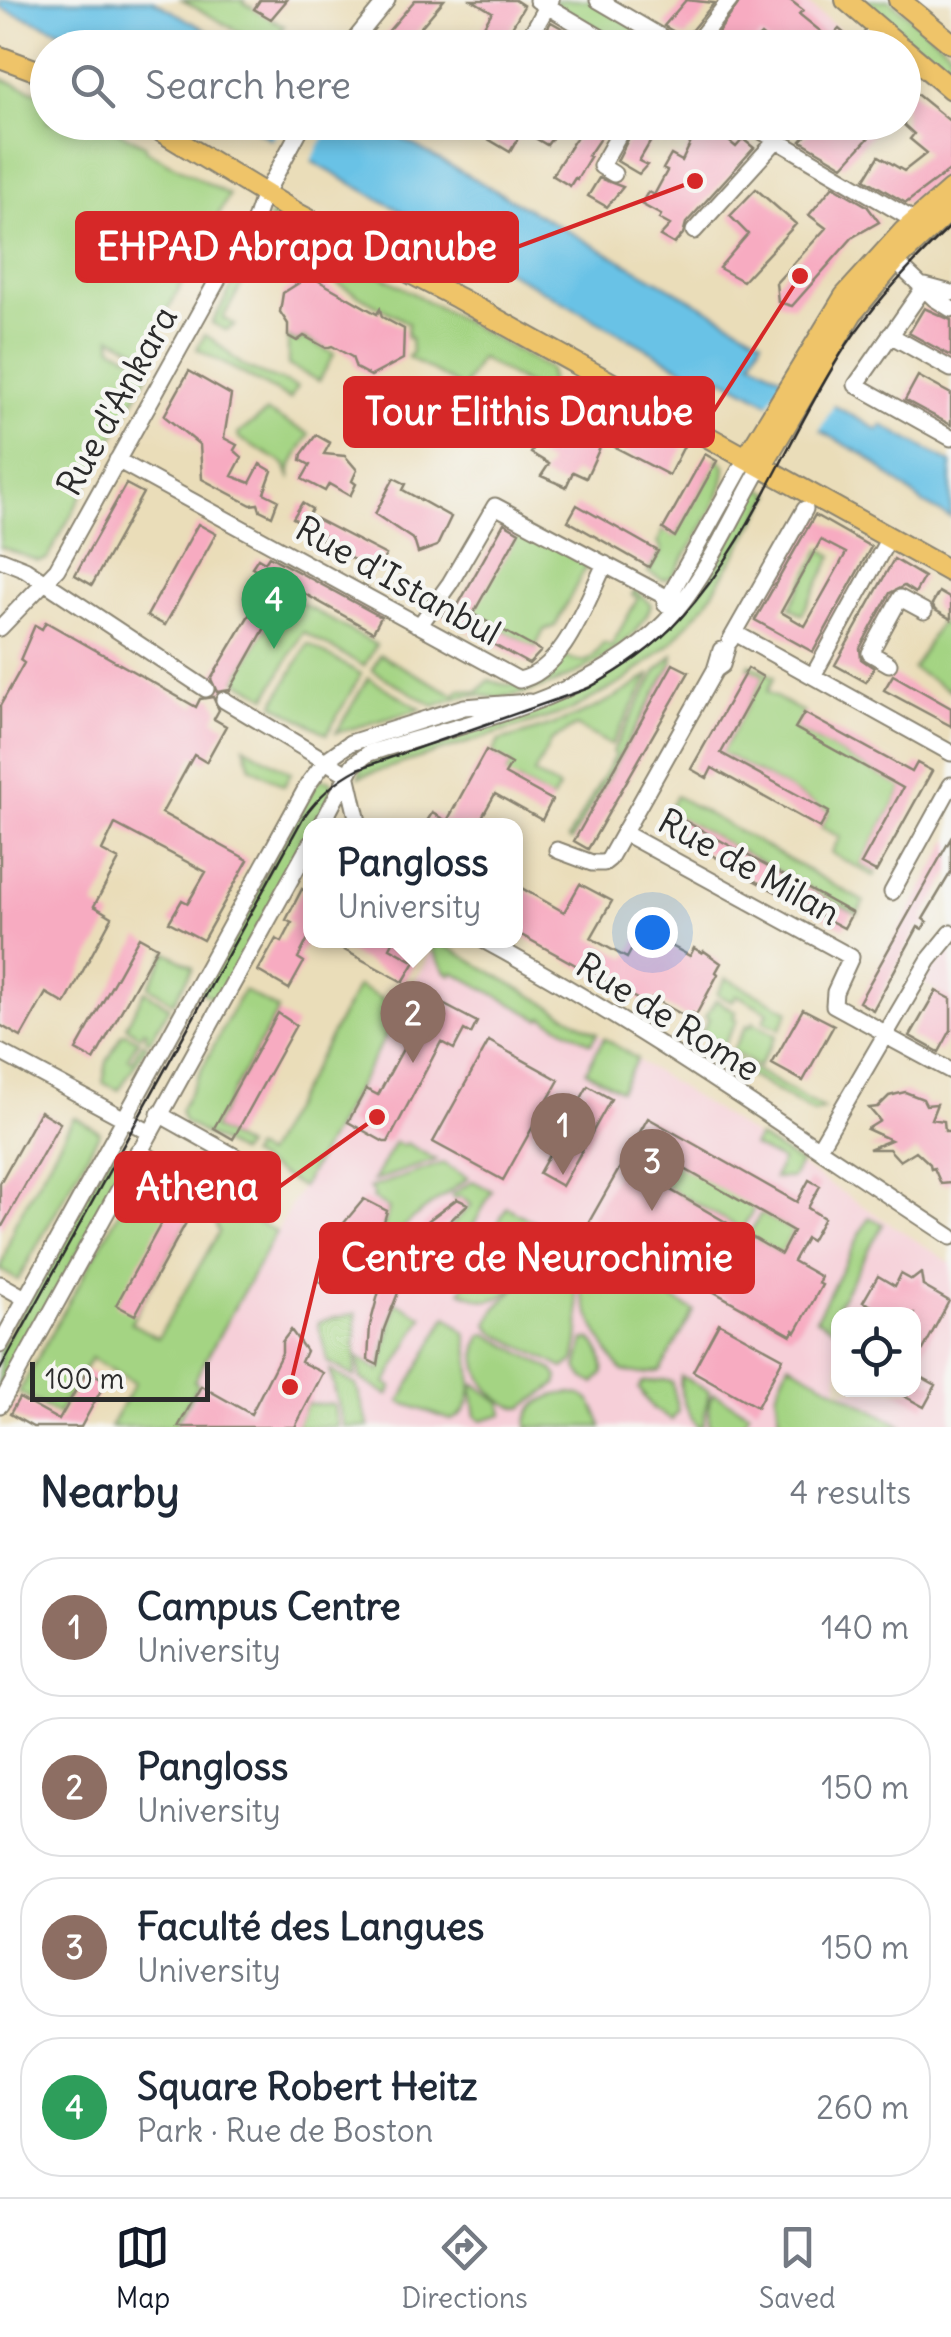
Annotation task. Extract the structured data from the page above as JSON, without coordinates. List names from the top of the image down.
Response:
{
  "streets": {
    "street": [
      "Rue d'Ankara",
      "Rue d'Istanbul",
      "Rue de Milan",
      "Rue de Rome"
    ]
  },
  "crossings": [
    ["Rue d'Ankara", "Rue d'Istanbul"]
  ],
  "places": [
    "EHPAD Abrapa Danube",
    "Tour Elithis Danube",
    "Athena",
    "Centre de Neurochimie"
  ],
  "scale_bar": "100 m",
  "page": {
    "search": "Search here",
    "pins": [
      "4",
      "2",
      "1",
      "3"
    ],
    "popup": ["Pangloss", "University"],
    "scale": "100 m",
    "heading": ["Nearby", "4 results"],
    "list": [
      {
        "mark": "1",
        "name": "Campus Centre",
        "note": "University",
        "value": "140 m"
      },
      {
        "mark": "2",
        "name": "Pangloss",
        "note": "University",
        "value": "150 m"
      },
      {
        "mark": "3",
        "name": "Faculté des Langues",
        "note": "University",
        "value": "150 m"
      },
      {
        "mark": "4",
        "name": "Square Robert Heitz",
        "note": "Park · Rue de Boston",
        "value": "260 m"
      }
    ],
    "nav": ["Map", "Directions", "Saved"]
  }
}
